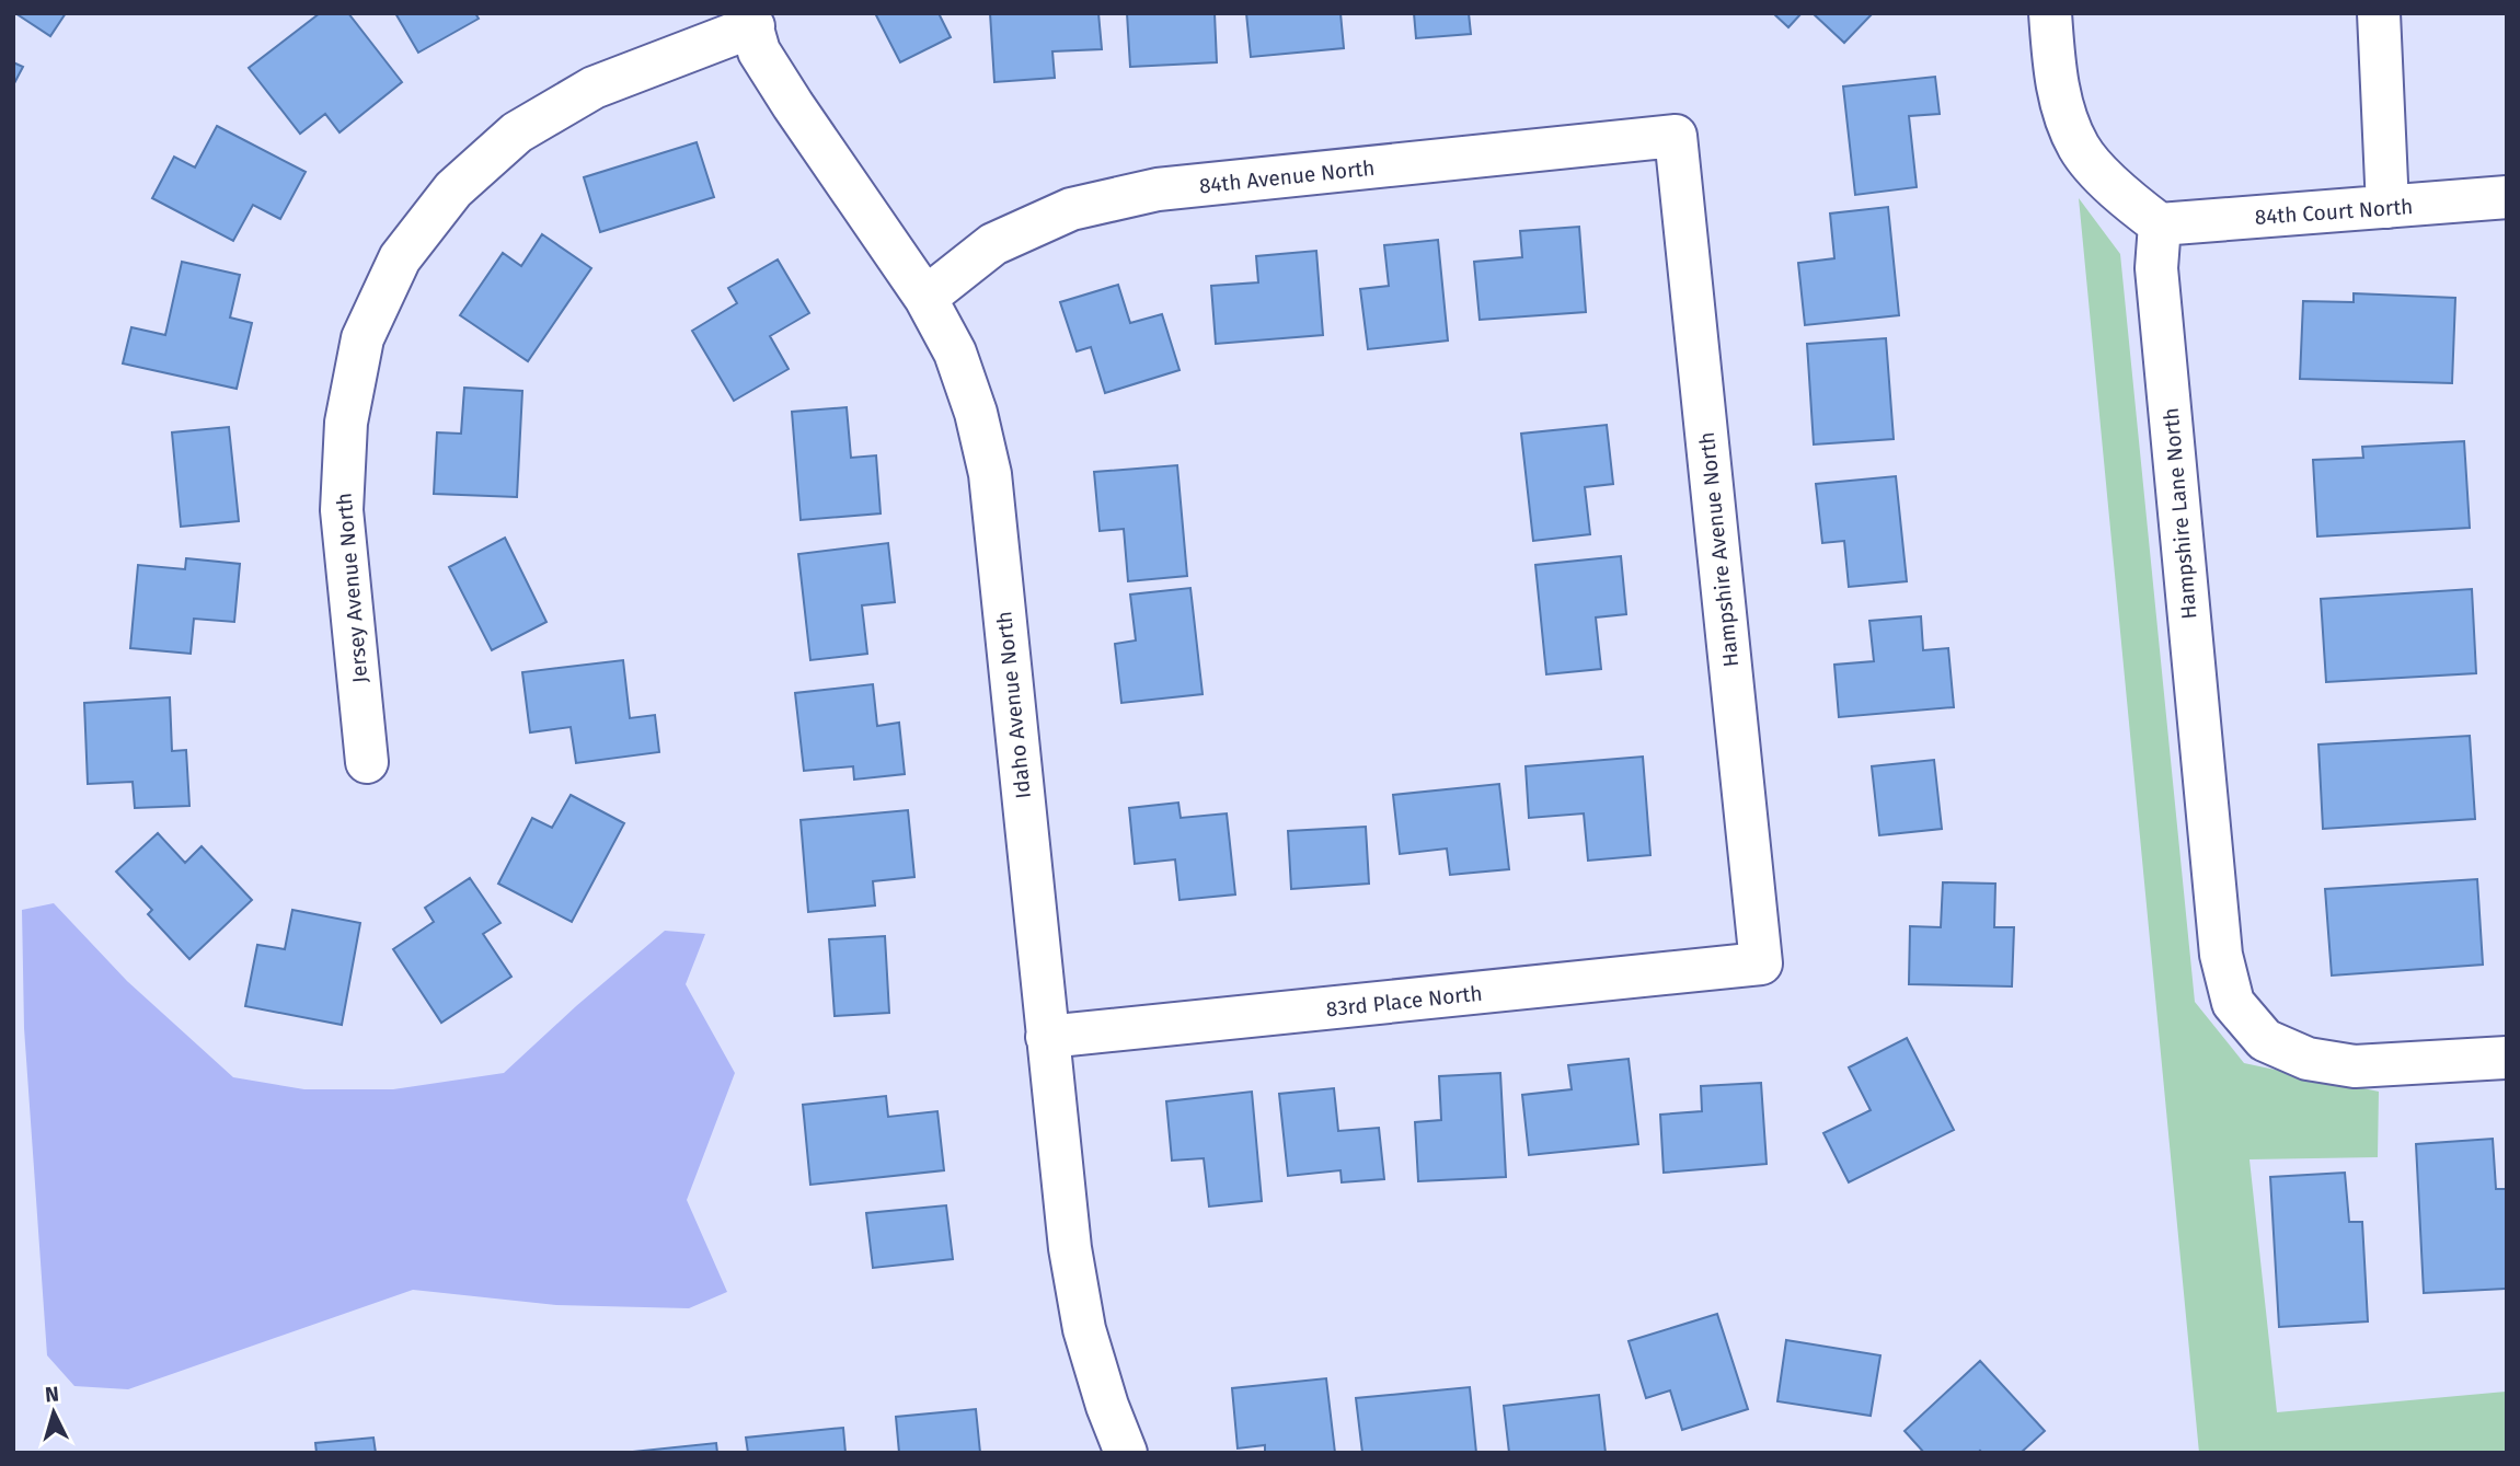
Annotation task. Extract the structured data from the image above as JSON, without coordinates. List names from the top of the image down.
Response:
{
  "streets": {
    "street": [
      "84th Avenue North",
      "84th Court North",
      "Hampshire Lane North",
      "Hampshire Avenue North",
      "Jersey Avenue North",
      "Idaho Avenue North",
      "83rd Place North"
    ]
  },
  "crossings": [
    ["84th Avenue North", "Hampshire Avenue North"],
    ["84th Avenue North", "Idaho Avenue North"],
    ["84th Court North", "Hampshire Lane North"],
    ["Hampshire Avenue North", "83rd Place North"],
    ["Jersey Avenue North", "Idaho Avenue North"],
    ["Idaho Avenue North", "83rd Place North"]
  ],
  "north": "top"
}
